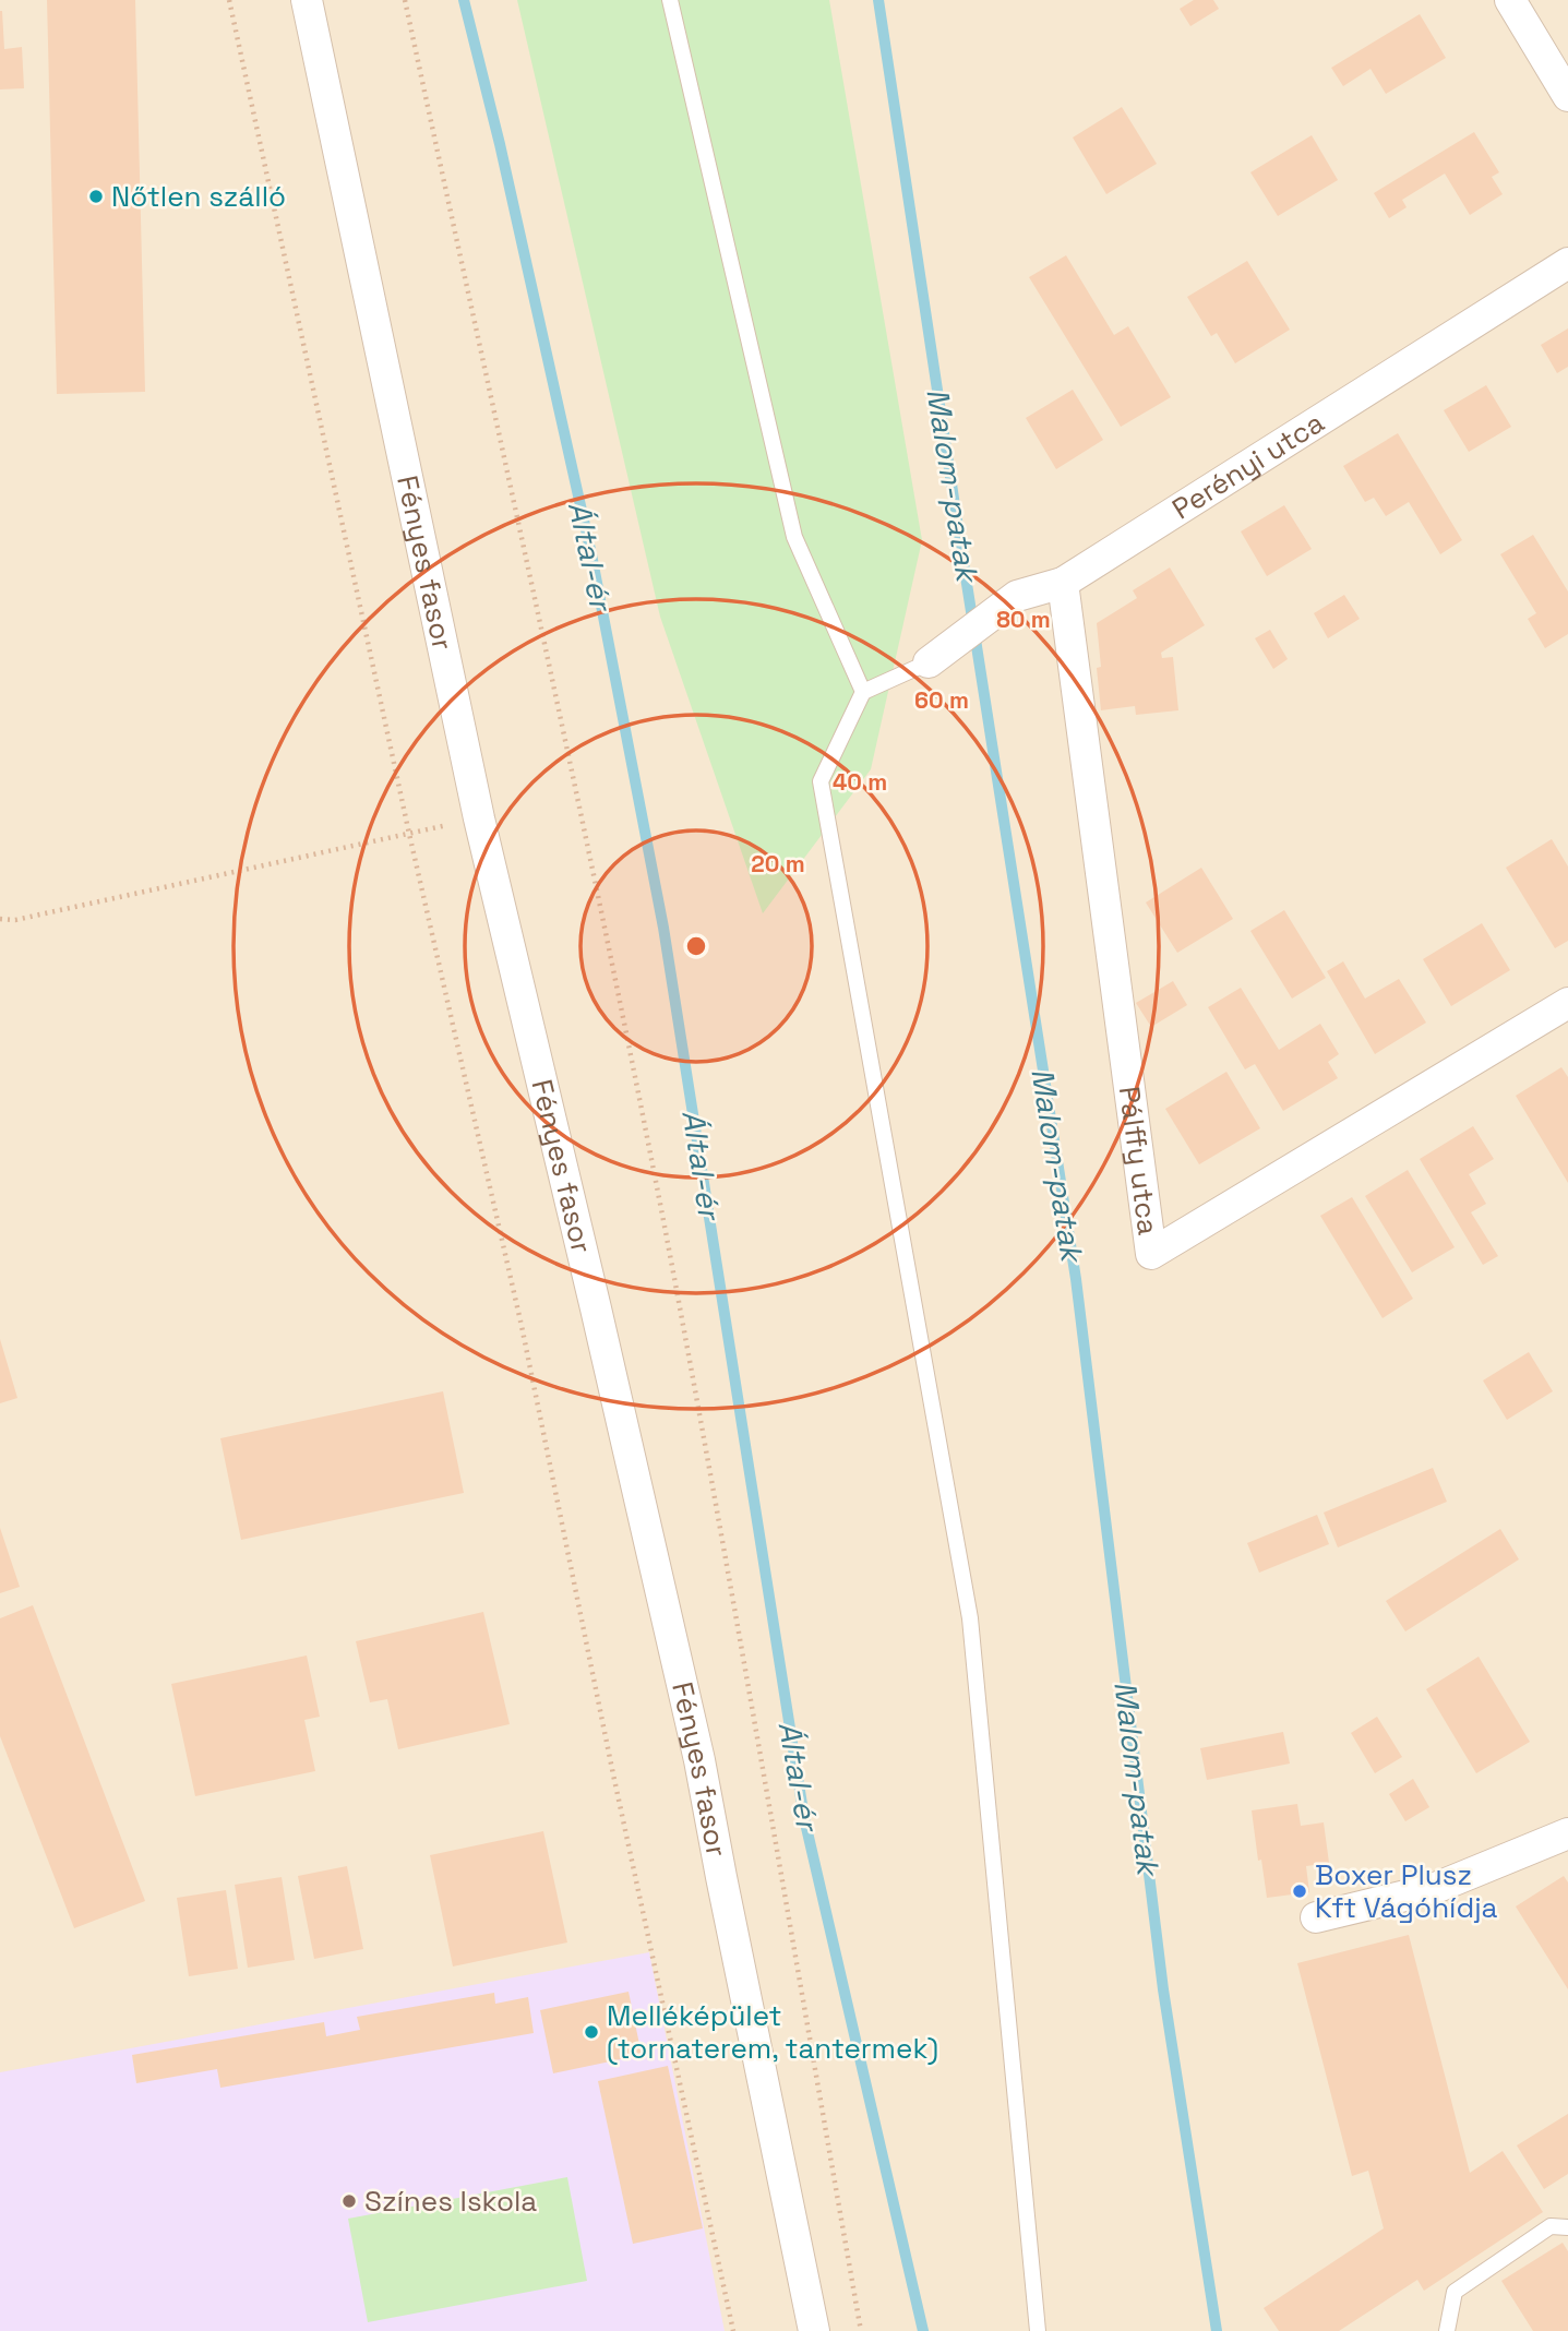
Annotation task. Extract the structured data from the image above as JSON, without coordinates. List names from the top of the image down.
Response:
{
  "streets": {
    "street": ["Perényi utca", "Fényes fasor", "Pálffy utca"]
  },
  "crossings": [
    ["Perényi utca", "Pálffy utca"]
  ],
  "water": ["Malom-patak", "Által-ér"],
  "places": [
    "Nőtlen szálló",
    "Boxer Plusz Kft Vágóhídja",
    "Melléképület (tornaterem, tantermek)",
    "Színes Iskola"
  ],
  "rings": [
    "80 m",
    "60 m",
    "40 m",
    "20 m"
  ]
}
